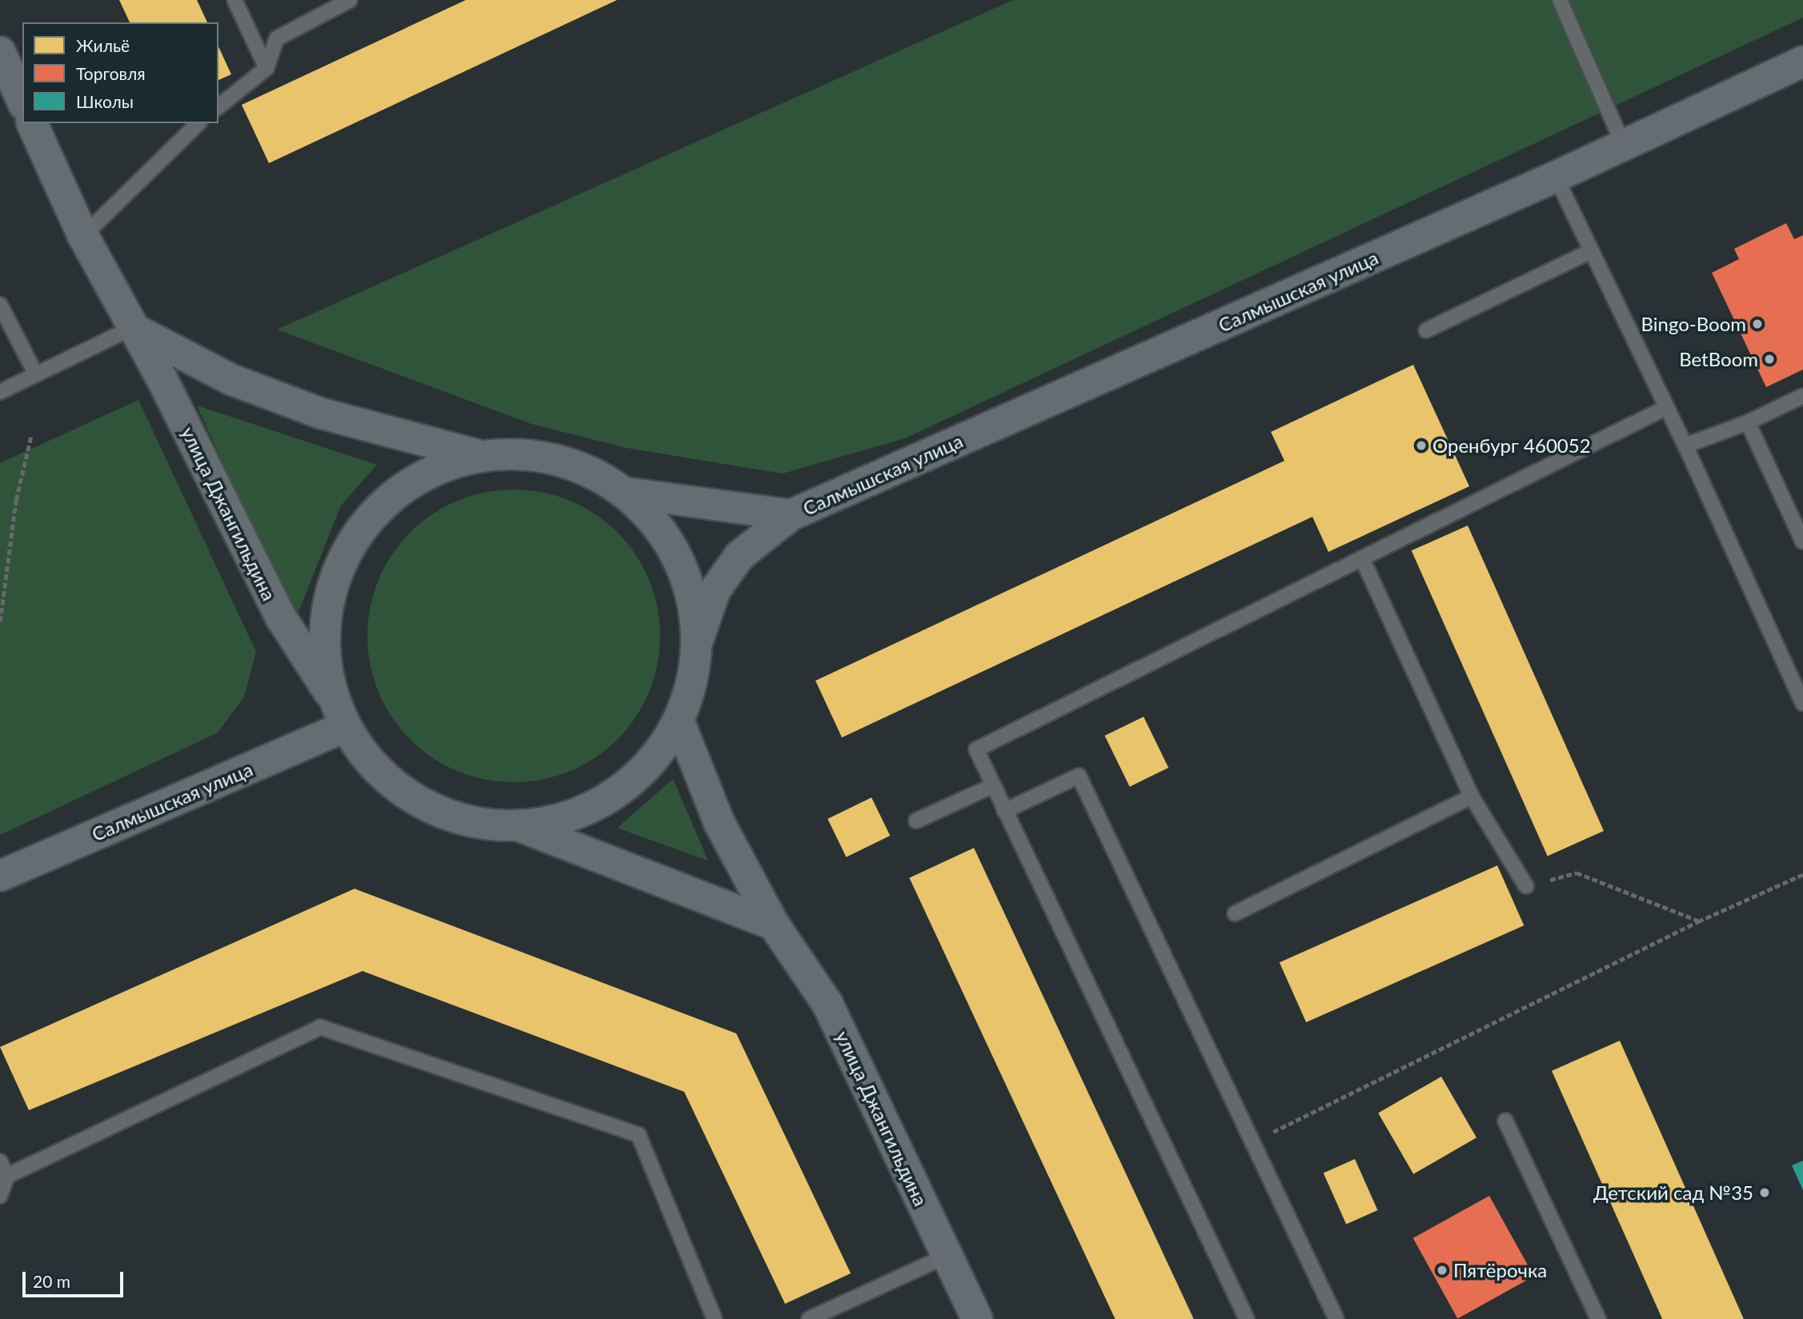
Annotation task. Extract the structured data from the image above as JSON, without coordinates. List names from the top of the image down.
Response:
{
  "streets": {
    "main road": ["Салмышская улица", "улица Джангильдина"]
  },
  "crossings": [
    ["Салмышская улица", "улица Джангильдина"]
  ],
  "places": [
    "Bingo-Boom",
    "BetBoom",
    "Оренбург 460052",
    "Детский сад №35",
    "Пятёрочка"
  ],
  "legend": ["Жильё", "Торговля", "Школы"],
  "scale_bar": "20 m"
}
